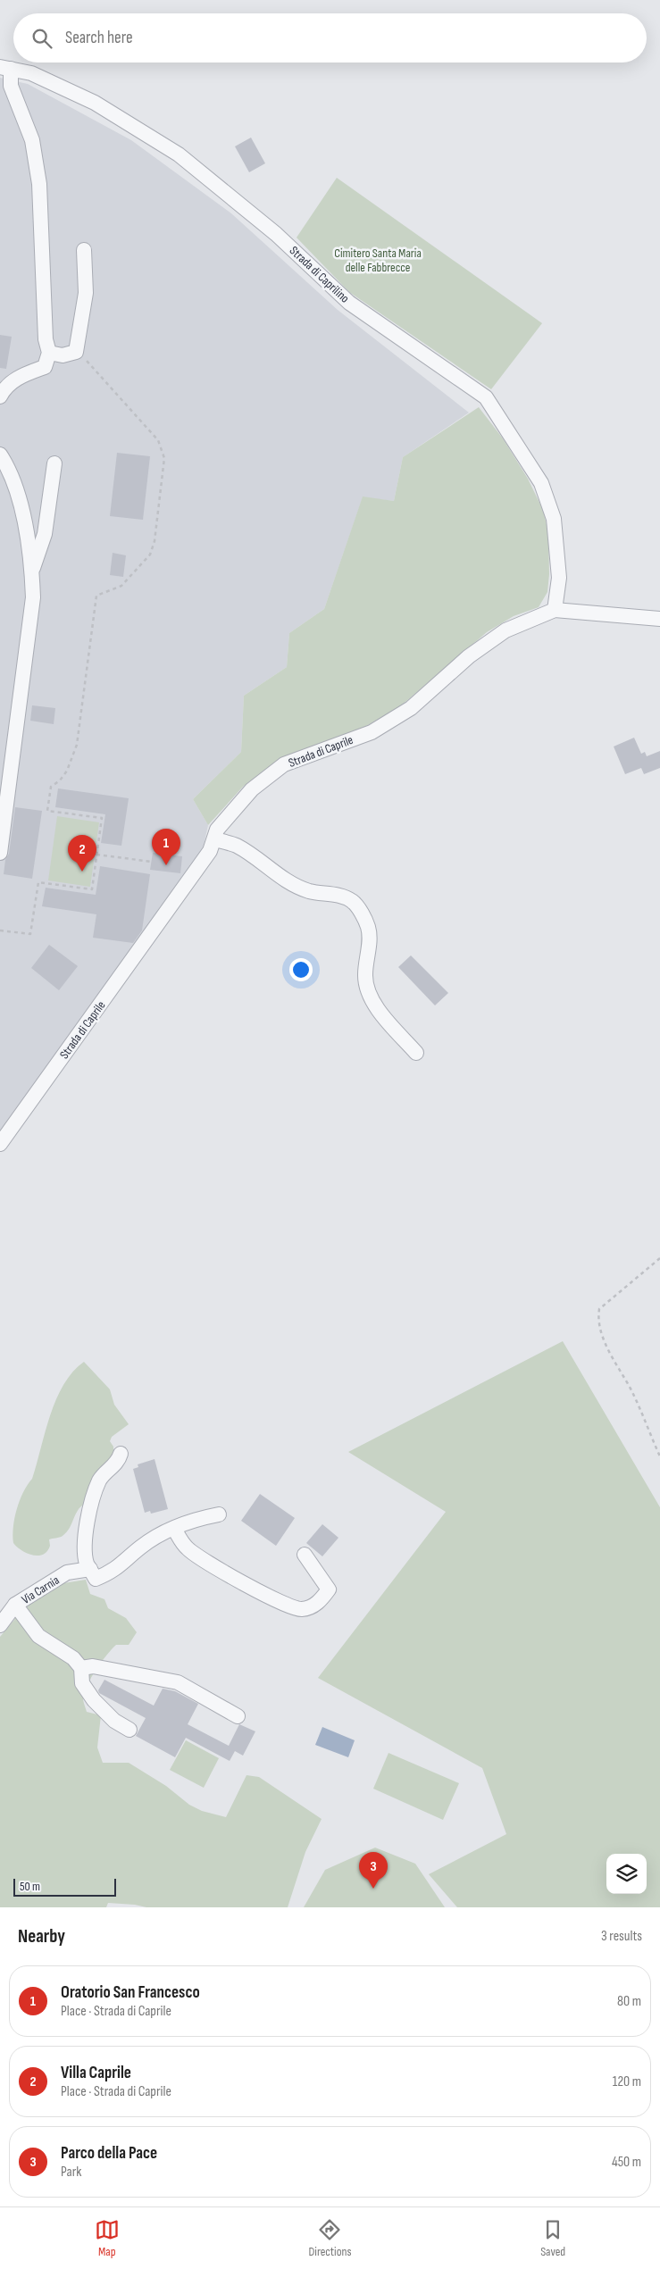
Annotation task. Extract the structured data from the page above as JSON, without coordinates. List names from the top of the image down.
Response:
{
  "streets": {
    "street": ["Strada di Caprilino", "Strada di Caprile", "Via Carnia"]
  },
  "crossings": [
    ["Strada di Caprilino", "Strada di Caprile"]
  ],
  "parks": ["Cimitero Santa Maria delle Fabbrecce"],
  "scale_bar": "50 m",
  "page": {
    "search": "Search here",
    "pins": ["1", "2", "3"],
    "scale": "50 m",
    "heading": ["Nearby", "3 results"],
    "list": [
      {
        "mark": "1",
        "name": "Oratorio San Francesco",
        "note": "Place · Strada di Caprile",
        "value": "80 m"
      },
      {
        "mark": "2",
        "name": "Villa Caprile",
        "note": "Place · Strada di Caprile",
        "value": "120 m"
      },
      {
        "mark": "3",
        "name": "Parco della Pace",
        "note": "Park",
        "value": "450 m"
      }
    ],
    "nav": ["Map", "Directions", "Saved"]
  }
}
